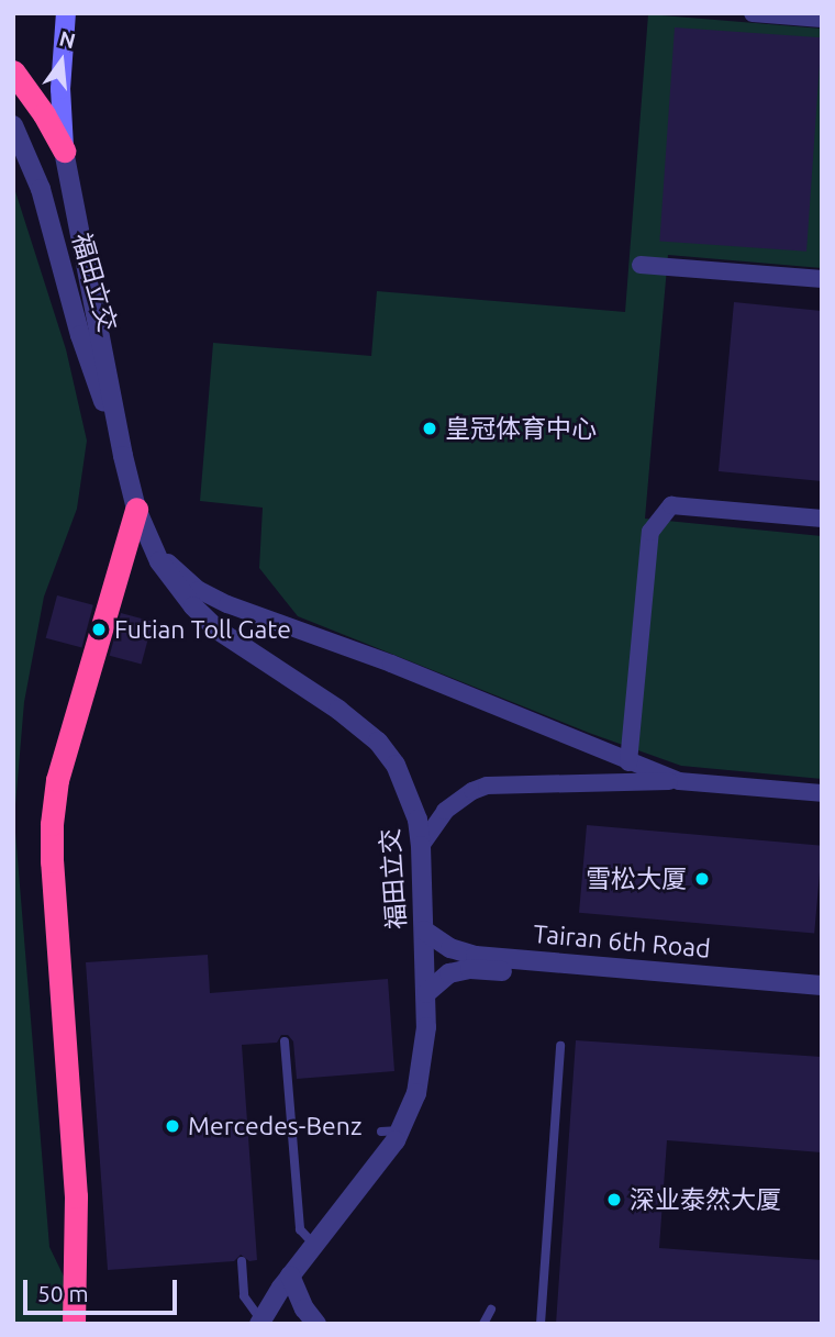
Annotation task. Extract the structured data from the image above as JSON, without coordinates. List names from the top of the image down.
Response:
{
  "streets": {
    "street": ["福田立交", "Tairan 6th Road"]
  },
  "crossings": [
    ["福田立交", "Tairan 6th Road"]
  ],
  "places": [
    "皇冠体育中心",
    "Futian Toll Gate",
    "雪松大厦",
    "Mercedes-Benz",
    "深业泰然大厦"
  ],
  "scale_bar": "50 m",
  "north": "top"
}
